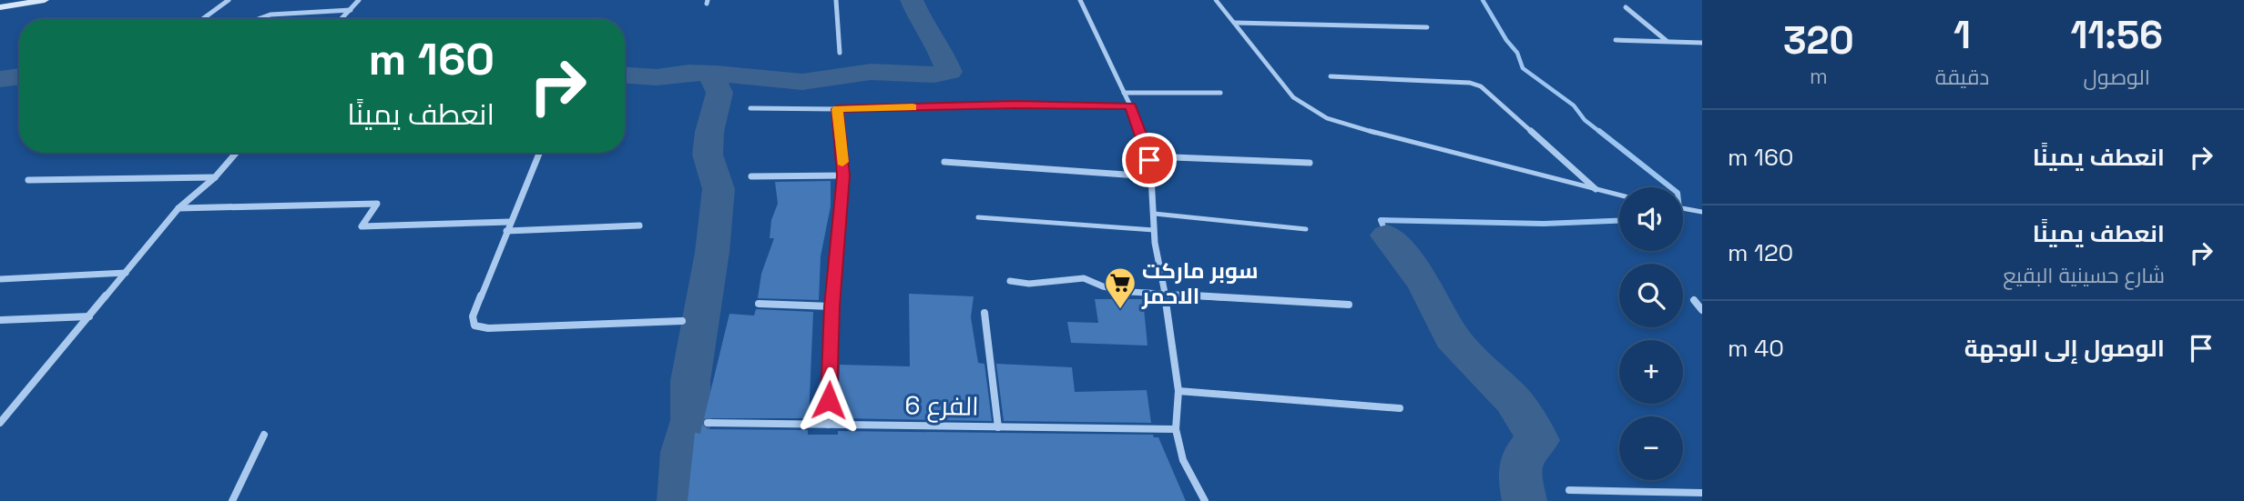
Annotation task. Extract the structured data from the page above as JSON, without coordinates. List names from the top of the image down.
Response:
{
  "streets": {
    "street": ["الفرع 6"]
  },
  "places": {
    "supermarket": ["سوبر ماركت الاحمر"]
  },
  "page": {
    "eta": [
      "11:56",
      "الوصول",
      "1",
      "دقيقة",
      "320",
      "m"
    ],
    "turn": ["160 m", "انعطف يمينًا"],
    "list": [
      {
        "name": "انعطف يمينًا",
        "value": "160 m"
      },
      {
        "name": "انعطف يمينًا",
        "note": "شارع حسينية البقيع",
        "value": "120 m"
      },
      {
        "name": "الوصول إلى الوجهة",
        "value": "40 m"
      }
    ],
    "map_buttons": ["+", "−"]
  }
}
